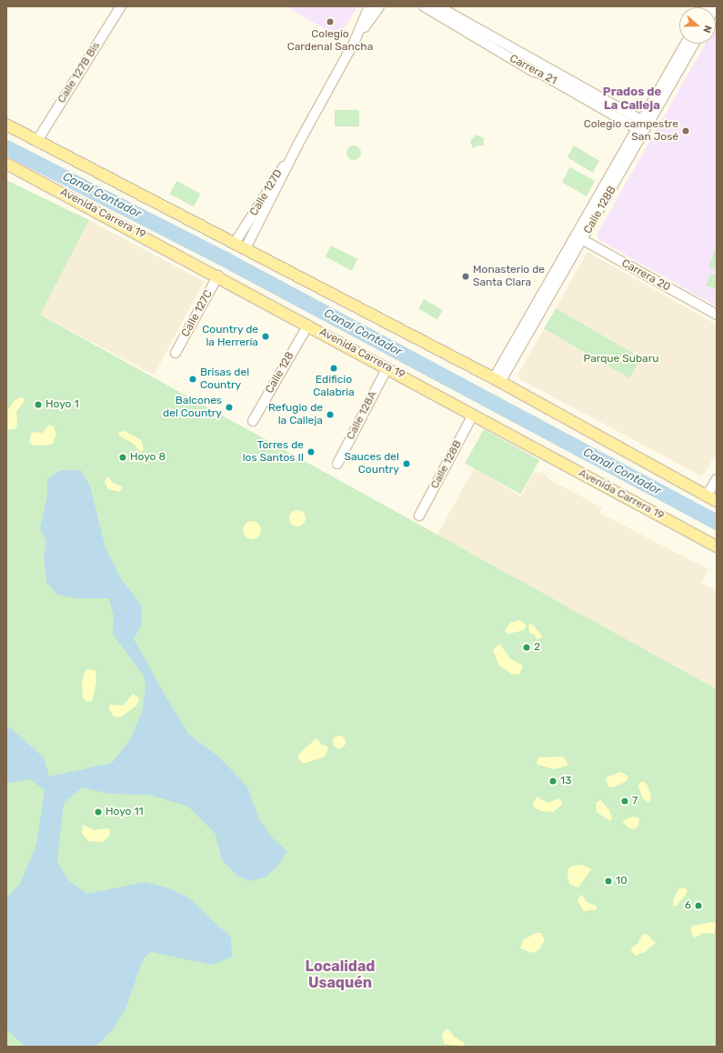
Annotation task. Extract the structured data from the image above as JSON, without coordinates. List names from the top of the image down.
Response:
{
  "streets": {
    "main road": ["Avenida Carrera 19"],
    "street": [
      "Carrera 21",
      "Calle 127B Bis",
      "Calle 127D",
      "Calle 128B",
      "Carrera 20",
      "Calle 127C",
      "Calle 128",
      "Calle 128A"
    ]
  },
  "crossings": [
    ["Carrera 21", "Calle 128B"],
    ["Calle 128B", "Avenida Carrera 19"],
    ["Calle 128B", "Carrera 20"],
    ["Avenida Carrera 19", "Calle 127C"],
    ["Avenida Carrera 19", "Calle 128"],
    ["Avenida Carrera 19", "Calle 128A"]
  ],
  "districts": ["Prados de La Calleja", "Localidad Usaquén"],
  "water": ["Canal Contador"],
  "parks": ["Parque Subaru"],
  "places": [
    "Colegio Cardenal Sancha",
    "Colegio campestre San José",
    "Monasterio de Santa Clara",
    "Country de la Herrería",
    "Edificio Calabria",
    "Brisas del Country",
    "Hoyo 1",
    "Balcones del Country",
    "Refugio de la Calleja",
    "Torres de los Santos II",
    "Hoyo 8",
    "Sauces del Country",
    "2",
    "13",
    "7",
    "Hoyo 11",
    "10",
    "6"
  ],
  "north": "right"
}
